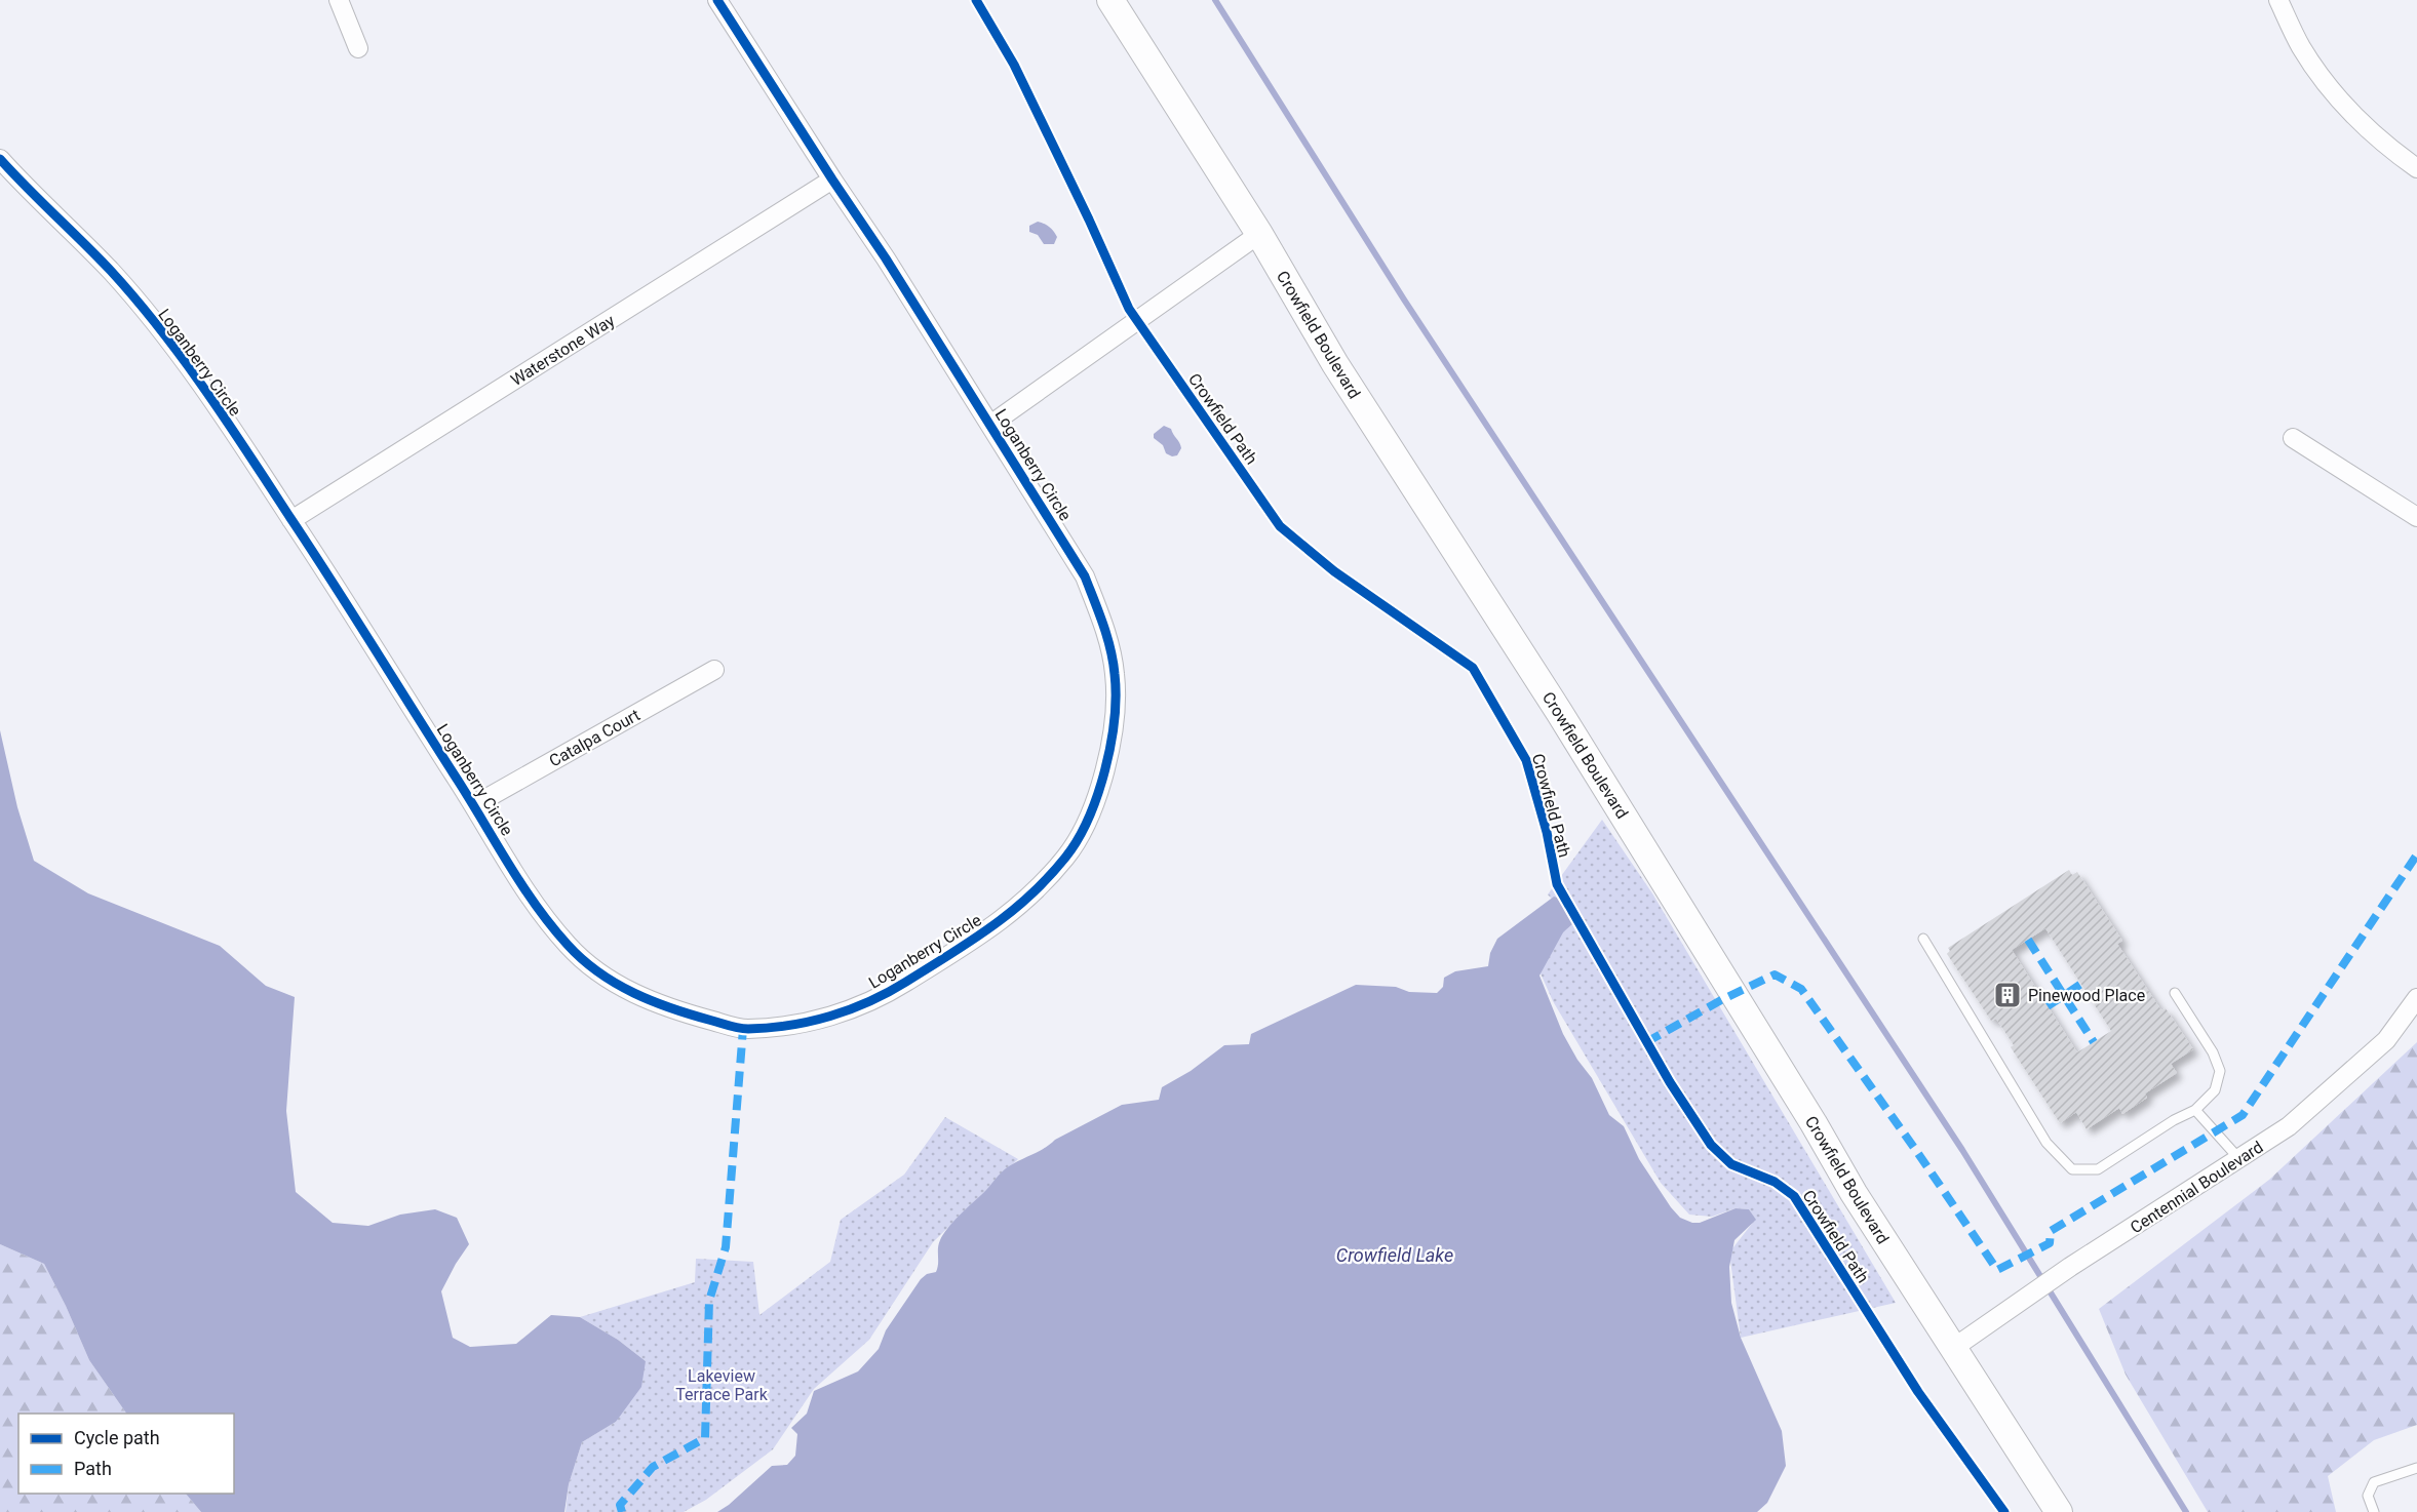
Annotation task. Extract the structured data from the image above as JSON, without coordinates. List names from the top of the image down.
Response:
{
  "streets": {
    "main road": ["Crowfield Boulevard"],
    "street": [
      "Waterstone Way",
      "Loganberry Circle",
      "Catalpa Court",
      "Centennial Boulevard"
    ],
    "cycle path": ["Crowfield Path"]
  },
  "crossings": [
    ["Crowfield Boulevard", "Loganberry Circle"],
    ["Crowfield Boulevard", "Centennial Boulevard"],
    ["Waterstone Way", "Loganberry Circle"],
    ["Loganberry Circle", "Catalpa Court"]
  ],
  "water": ["Crowfield Lake"],
  "parks": ["Lakeview Terrace Park"],
  "places": {
    "building": ["Pinewood Place"]
  },
  "legend": ["Cycle path", "Path"]
}
